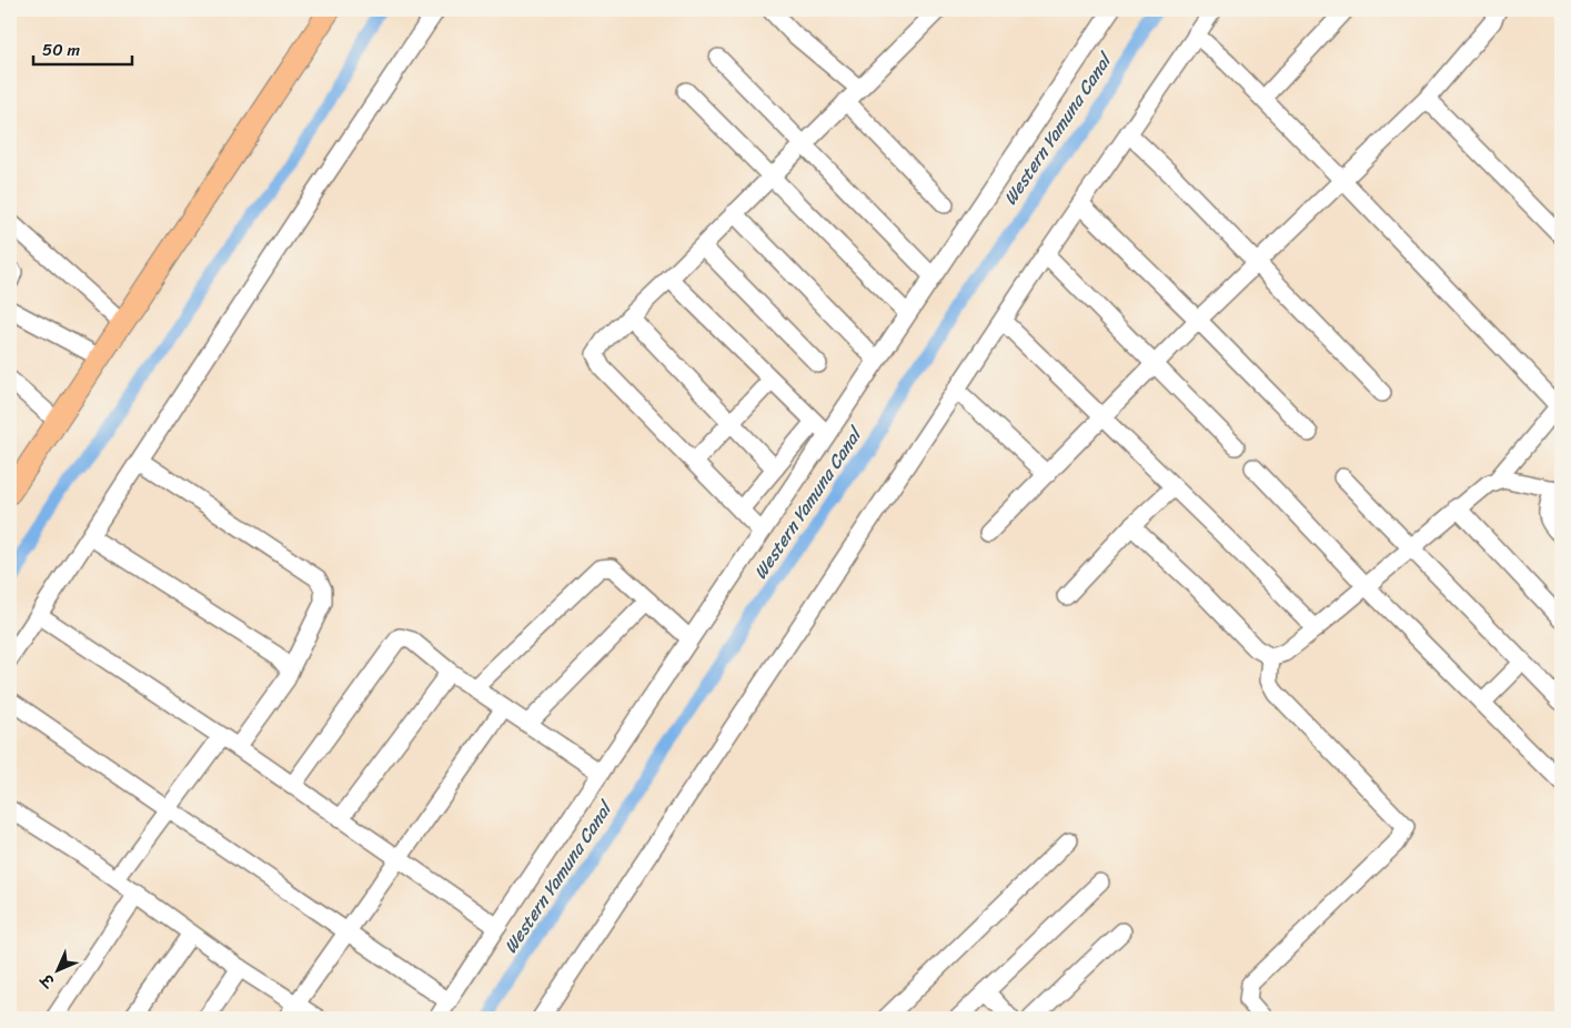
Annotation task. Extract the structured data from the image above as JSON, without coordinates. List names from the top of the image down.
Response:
{
  "water": ["Western Yamuna Canal"],
  "scale_bar": "50 m",
  "north": "bottom left"
}
